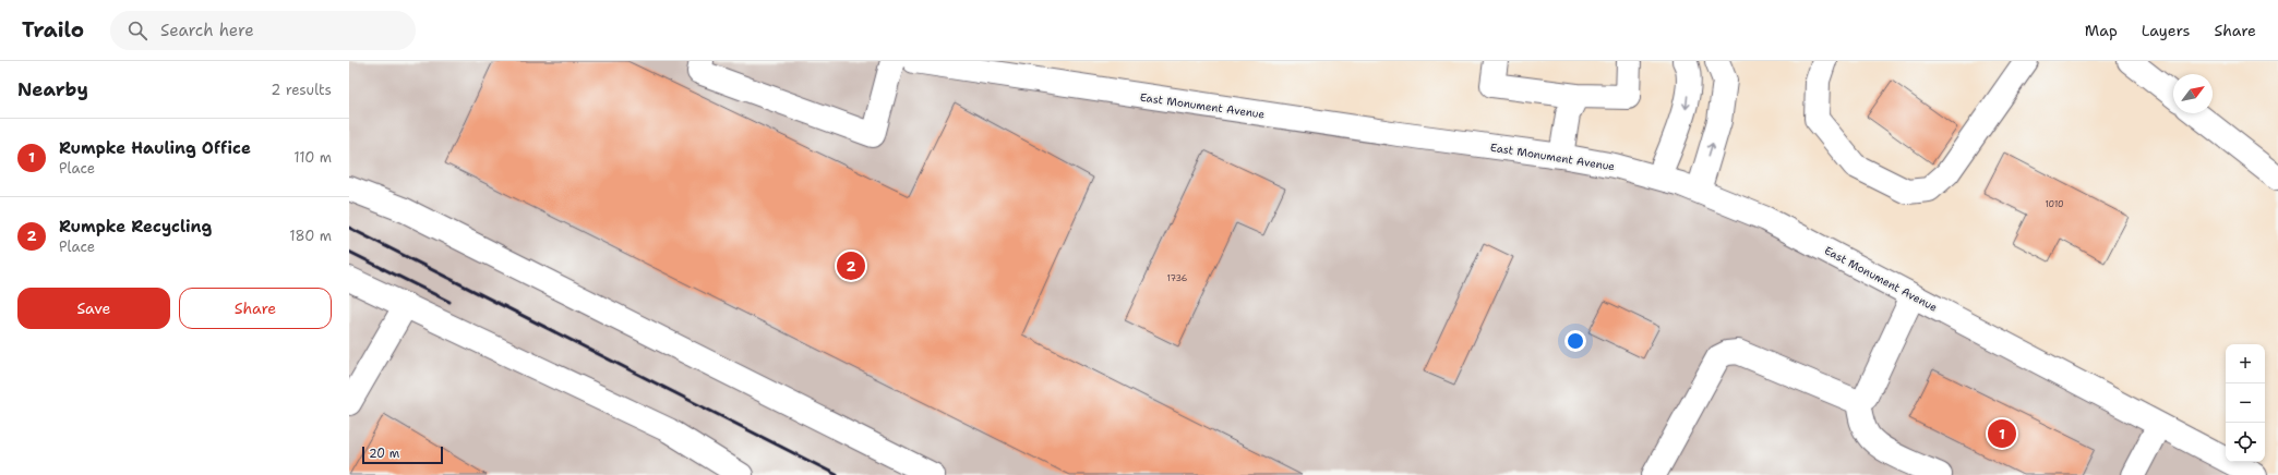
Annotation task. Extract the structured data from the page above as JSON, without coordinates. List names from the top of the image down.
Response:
{
  "streets": {
    "street": ["East Monument Avenue"]
  },
  "house_numbers": ["1010", "1736"],
  "scale_bar": "20 m",
  "north": "top right",
  "page": {
    "header": "Trailo",
    "search": "Search here",
    "nav": ["Map", "Layers", "Share"],
    "heading": ["Nearby", "2 results"],
    "list": [
      {
        "mark": "1",
        "name": "Rumpke Hauling Office",
        "note": "Place",
        "value": "110 m"
      },
      {
        "mark": "2",
        "name": "Rumpke Recycling",
        "note": "Place",
        "value": "180 m"
      }
    ],
    "pins": ["2", "1"],
    "buttons": ["Save", "Share"],
    "map_buttons": ["+", "−"],
    "scale": "20 m"
  }
}
